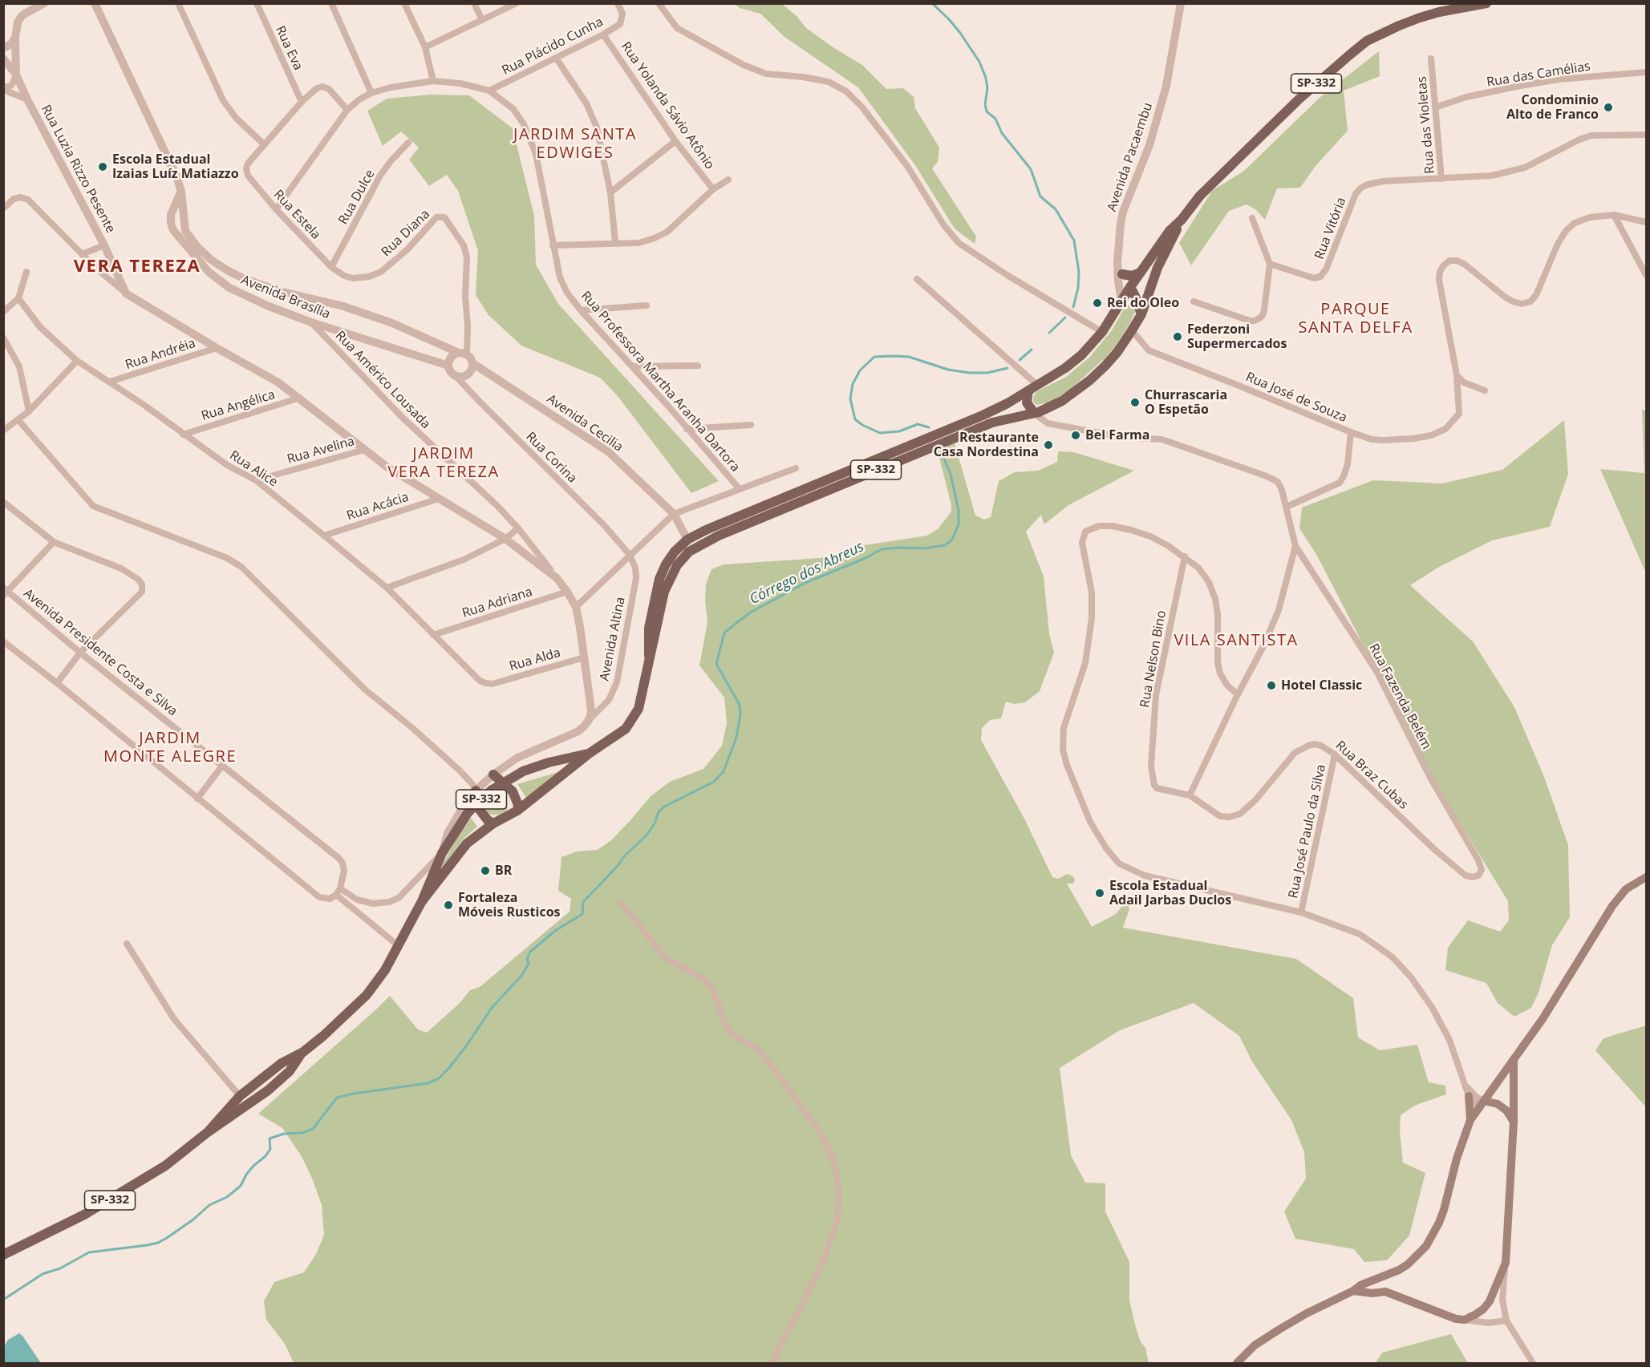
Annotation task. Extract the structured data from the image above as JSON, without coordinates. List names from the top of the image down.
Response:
{
  "streets": {
    "main road": ["SP-332"],
    "street": [
      "Rua Plácido Cunha",
      "Rua Eva",
      "Rua das Camélias",
      "Rua Yolanda Sávio Atônio",
      "Rua das Violetas",
      "Avenida Pacaembu",
      "Rua Luzia Rizzo Pesente",
      "Rua Dulce",
      "Rua Estela",
      "Rua Vitória",
      "Rua Diana",
      "Avenida Brasília",
      "Rua Andréia",
      "Rua Américo Lousada",
      "Rua Professora Martha Aranha Dartora",
      "Rua José de Souza",
      "Rua Angélica",
      "Avenida Cecilia",
      "Rua Avelina",
      "Rua Corina",
      "Rua Alice",
      "Rua Acácia",
      "Rua Adriana",
      "Avenida Altina",
      "Avenida Presidente Costa e Silva",
      "Rua Nelson Bino",
      "Rua Alda",
      "Rua Fazenda Belém",
      "Rua Braz Cubas",
      "Rua José Paulo da Silva"
    ]
  },
  "crossings": [
    ["Rua Plácido Cunha", "Rua Yolanda Sávio Atônio"],
    ["Rua Plácido Cunha", "Rua Professora Martha Aranha Dartora"],
    ["Rua das Camélias", "Rua das Violetas"],
    ["SP-332", "Avenida Pacaembu"],
    ["SP-332", "Rua José de Souza"],
    ["SP-332", "Avenida Cecilia"],
    ["Rua das Violetas", "Rua Vitória"],
    ["Rua Dulce", "Rua Estela"],
    ["Rua Dulce", "Rua Diana"],
    ["Rua Estela", "Rua Diana"],
    ["Rua Estela", "Rua Professora Martha Aranha Dartora"],
    ["Rua Diana", "Avenida Brasília"],
    ["Rua Diana", "Avenida Cecilia"],
    ["Rua Diana", "Rua Corina"],
    ["Avenida Brasília", "Rua Américo Lousada"],
    ["Avenida Brasília", "Avenida Cecilia"],
    ["Avenida Brasília", "Rua Corina"],
    ["Rua Andréia", "Rua Alice"],
    ["Rua Angélica", "Rua Alice"],
    ["Avenida Cecilia", "Rua Corina"],
    ["Rua Avelina", "Rua Alice"],
    ["Rua Corina", "Avenida Altina"],
    ["Rua Alice", "Rua Acácia"],
    ["Rua Alice", "Rua Adriana"],
    ["Rua Alice", "Rua Alda"],
    ["Rua Nelson Bino", "Rua Braz Cubas"],
    ["Rua Fazenda Belém", "Rua Braz Cubas"],
    ["Rua Braz Cubas", "Rua José Paulo da Silva"]
  ],
  "districts": [
    "JARDIM SANTA EDWIGES",
    "VERA TEREZA",
    "PARQUE SANTA DELFA",
    "JARDIM VERA TEREZA",
    "VILA SANTISTA",
    "JARDIM MONTE ALEGRE"
  ],
  "water": ["Córrego dos Abreus"],
  "places": [
    "Condominio Alto de Franco",
    "Escola Estadual Izaias Luíz Matiazzo",
    "Rei do Oleo",
    "Federzoni Supermercados",
    "Churrascaria O Espetão",
    "Bel Farma",
    "Restaurante Casa Nordestina",
    "Hotel Classic",
    "BR",
    "Escola Estadual Adail Jarbas Duclos",
    "Fortaleza Móveis Rusticos"
  ]
}
